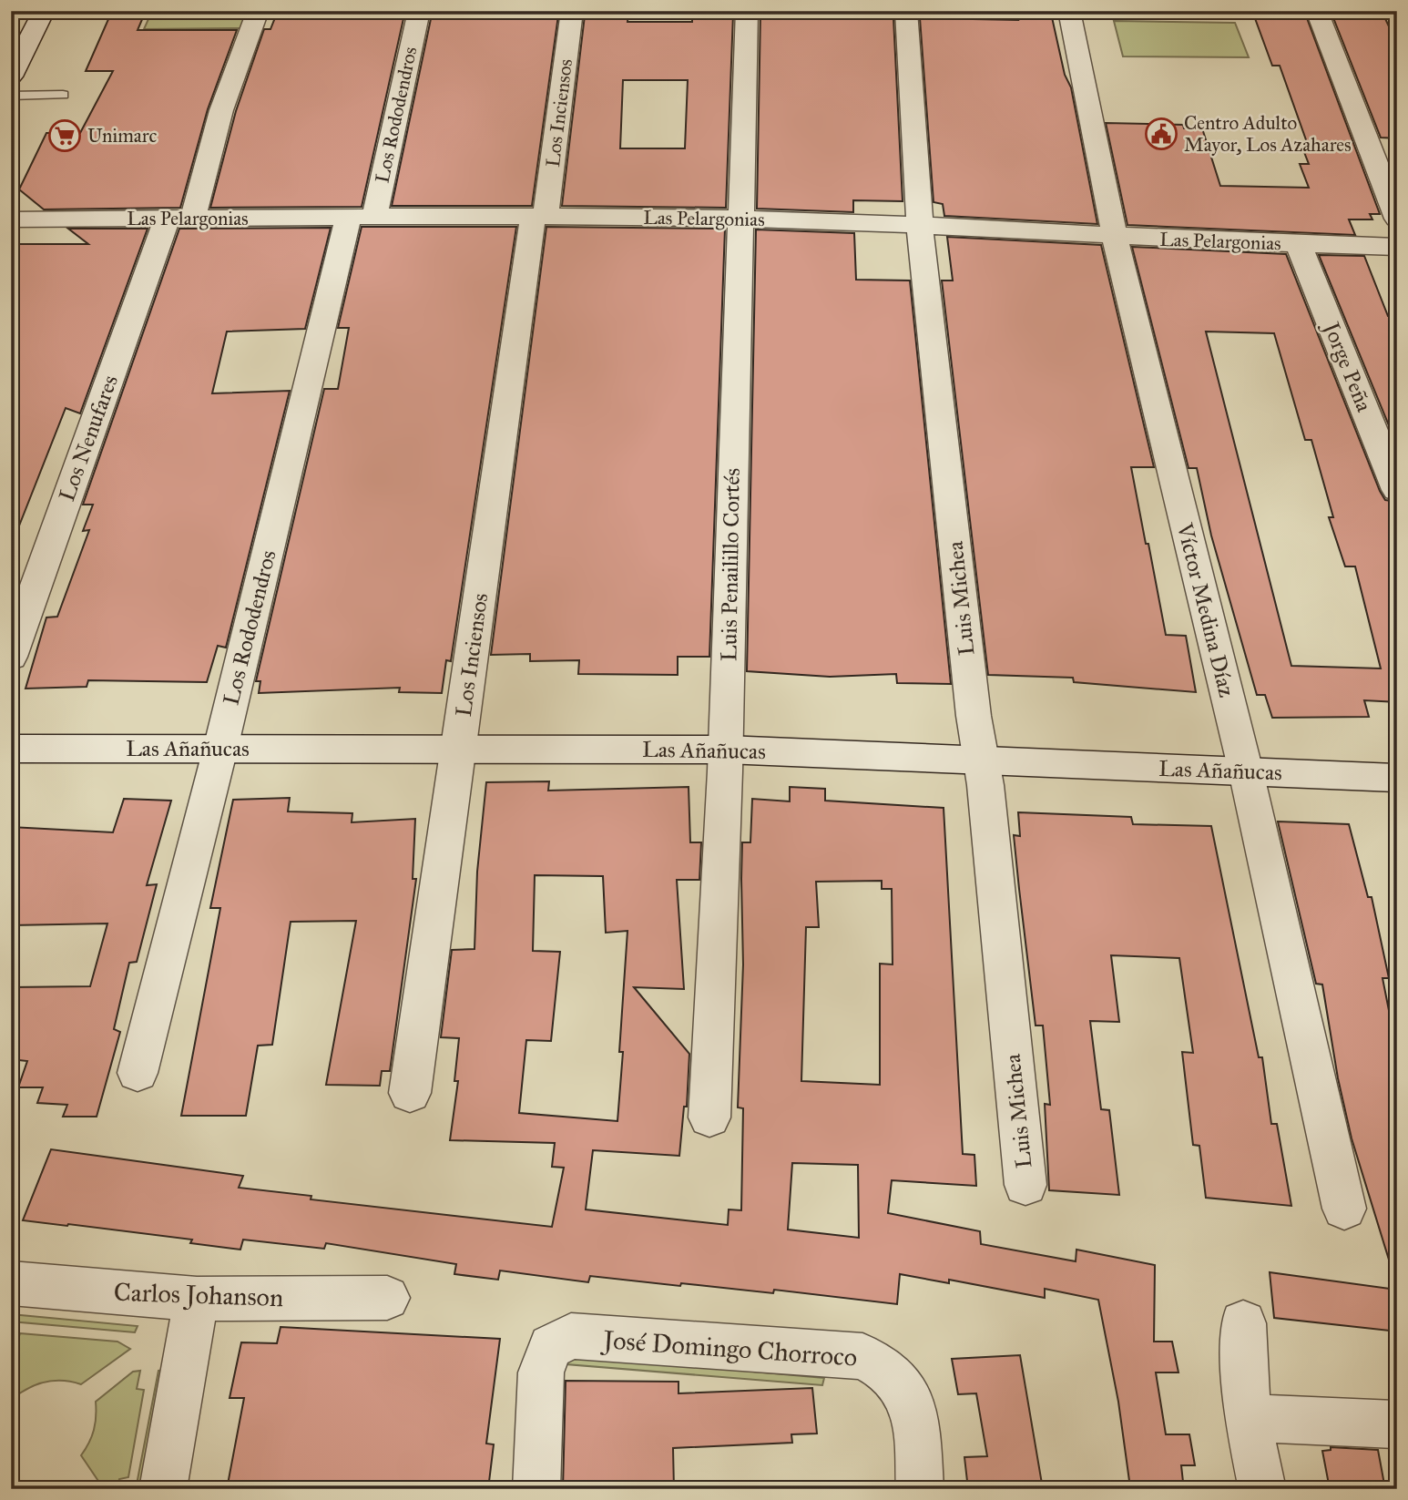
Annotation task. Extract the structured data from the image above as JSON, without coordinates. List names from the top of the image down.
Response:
{
  "streets": {
    "street": [
      "Los Inciensos",
      "Los Rododendros",
      "Las Pelargonias",
      "Jorge Peña",
      "Los Nenufares",
      "Luis Penailillo Cortés",
      "Luis Michea",
      "Víctor Medina Díaz",
      "Las Añañucas",
      "Carlos Johanson",
      "José Domingo Chorroco"
    ]
  },
  "crossings": [
    ["Los Inciensos", "Las Pelargonias"],
    ["Los Inciensos", "Las Añañucas"],
    ["Los Rododendros", "Las Pelargonias"],
    ["Los Rododendros", "Las Añañucas"],
    ["Las Pelargonias", "Jorge Peña"],
    ["Las Pelargonias", "Los Nenufares"],
    ["Las Pelargonias", "Luis Penailillo Cortés"],
    ["Las Pelargonias", "Luis Michea"],
    ["Las Pelargonias", "Víctor Medina Díaz"],
    ["Luis Penailillo Cortés", "Las Añañucas"],
    ["Luis Michea", "Las Añañucas"],
    ["Víctor Medina Díaz", "Las Añañucas"]
  ],
  "places": {
    "public building": ["Centro Adulto Mayor, Los Azahares"],
    "supermarket": ["Unimarc"]
  }
}
